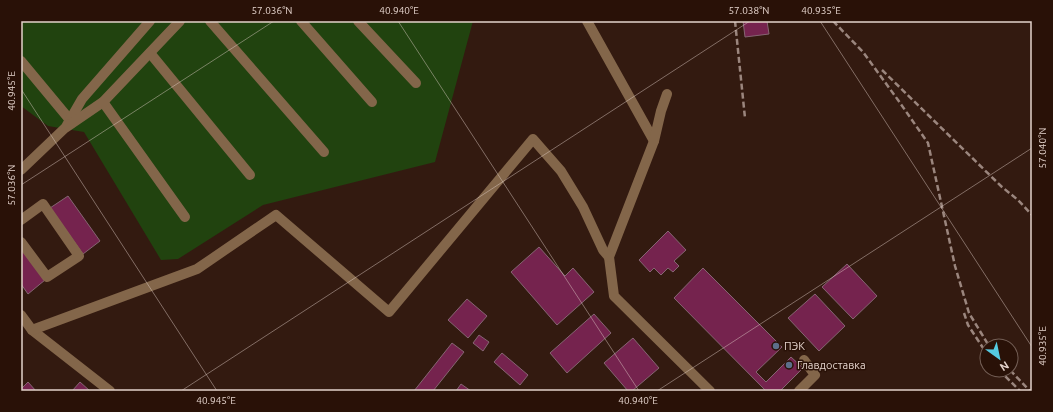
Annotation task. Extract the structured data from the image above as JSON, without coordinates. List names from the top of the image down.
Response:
{
  "places": ["ПЭК", "Главдоставка"],
  "north": "bottom right",
  "coordinates": [
    "57.036°N",
    "40.940°E",
    "57.038°N",
    "40.935°E",
    "40.945°E",
    "57.040°N"
  ]
}
